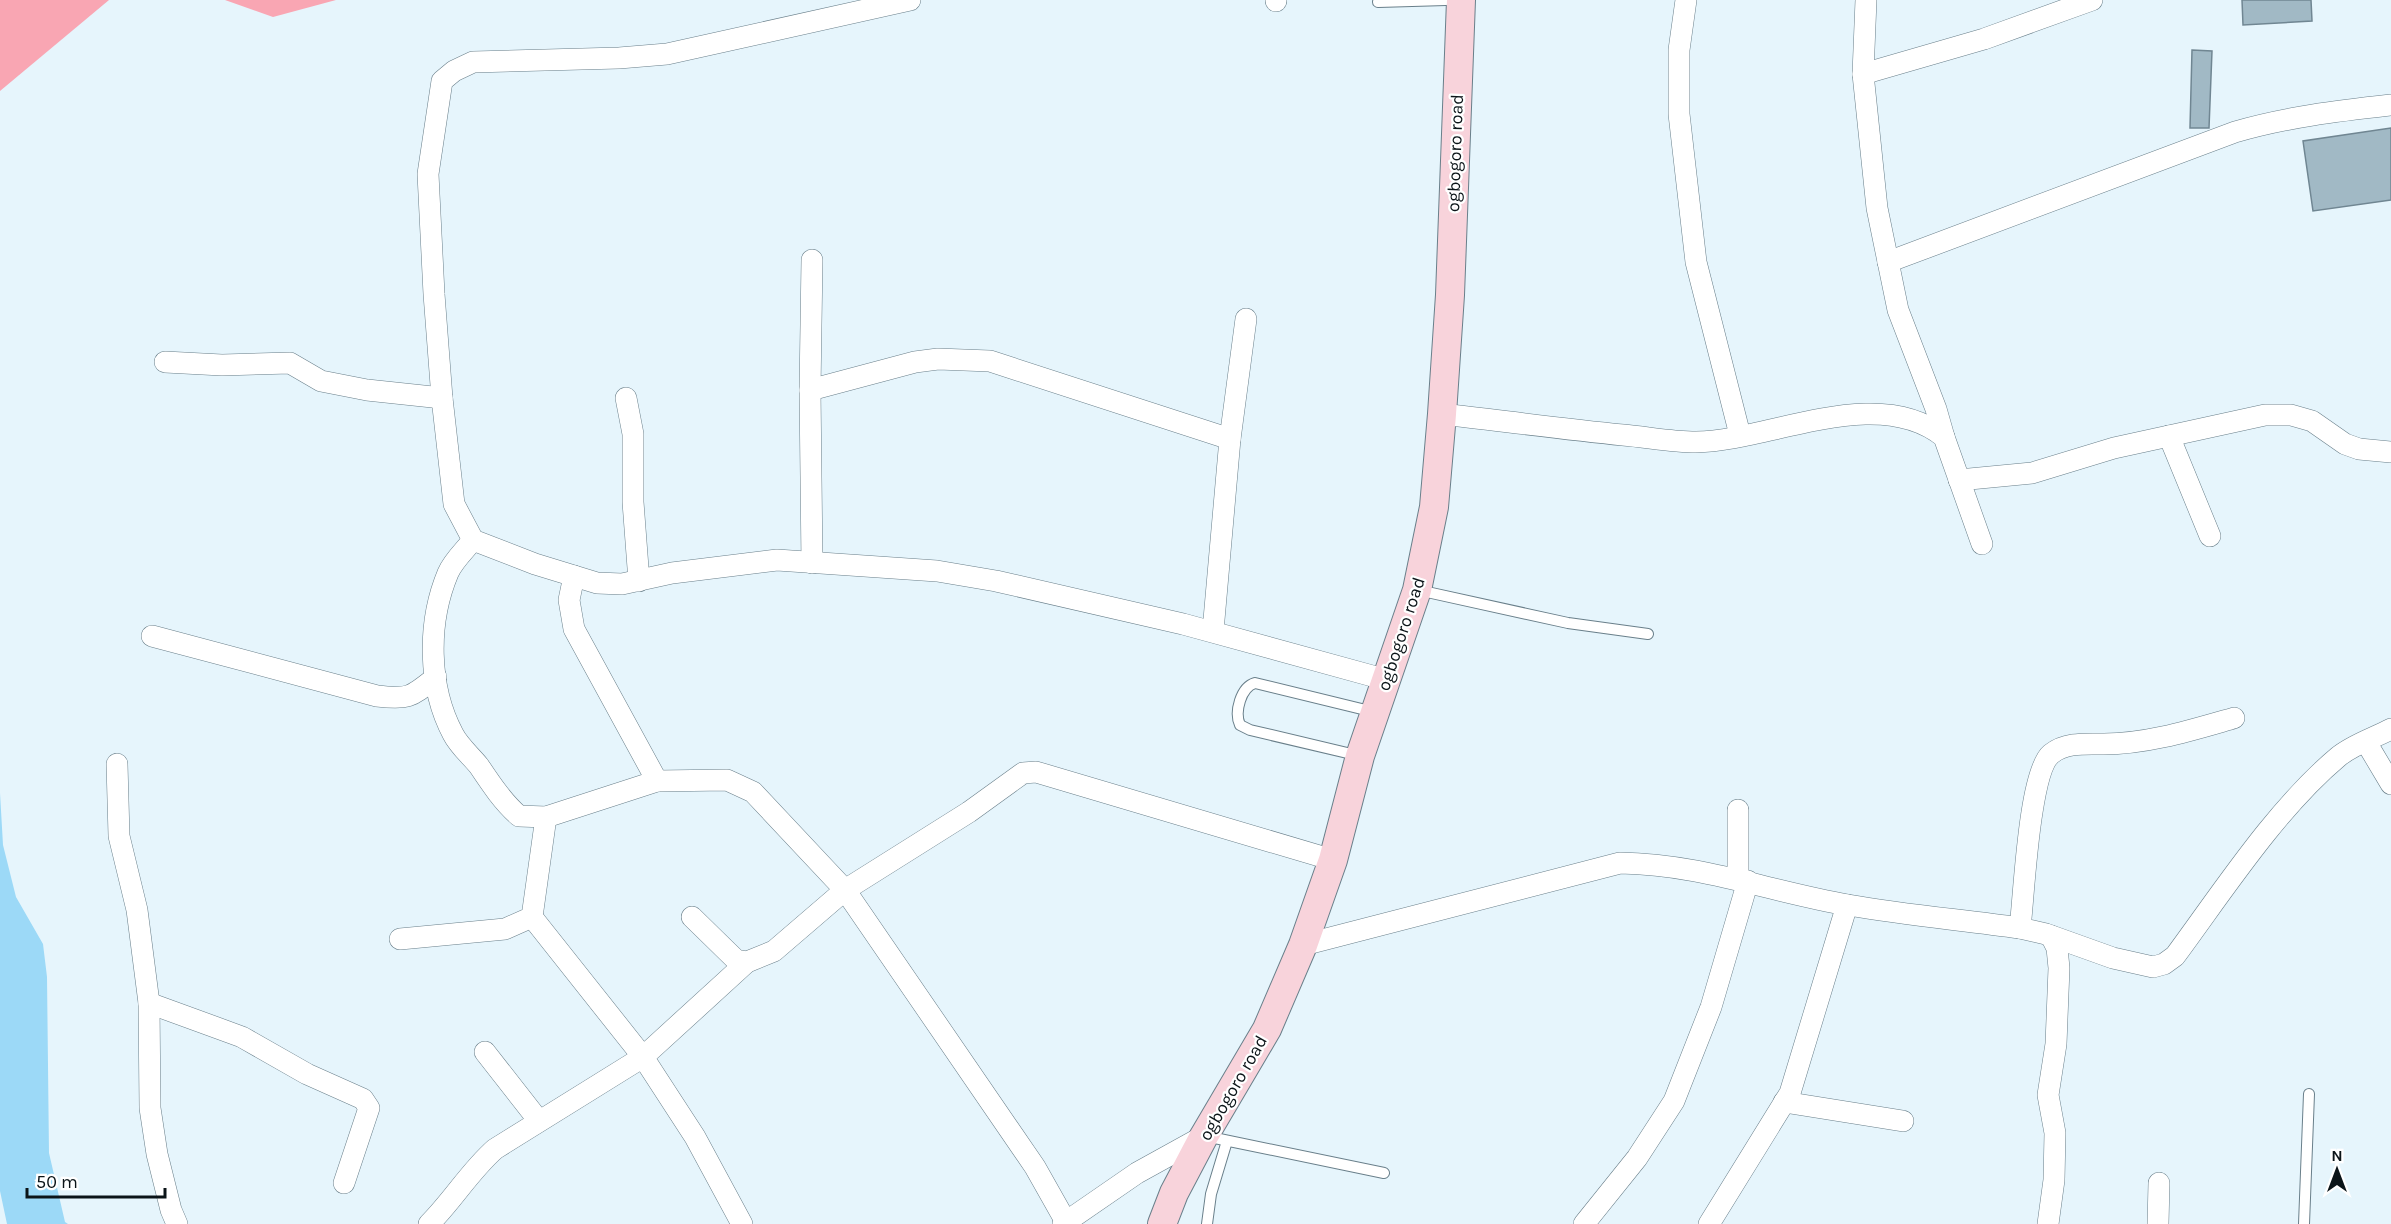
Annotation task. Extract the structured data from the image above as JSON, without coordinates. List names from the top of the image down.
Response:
{
  "streets": {
    "street": ["ogbogoro road"]
  },
  "scale_bar": "50 m",
  "north": "top"
}
